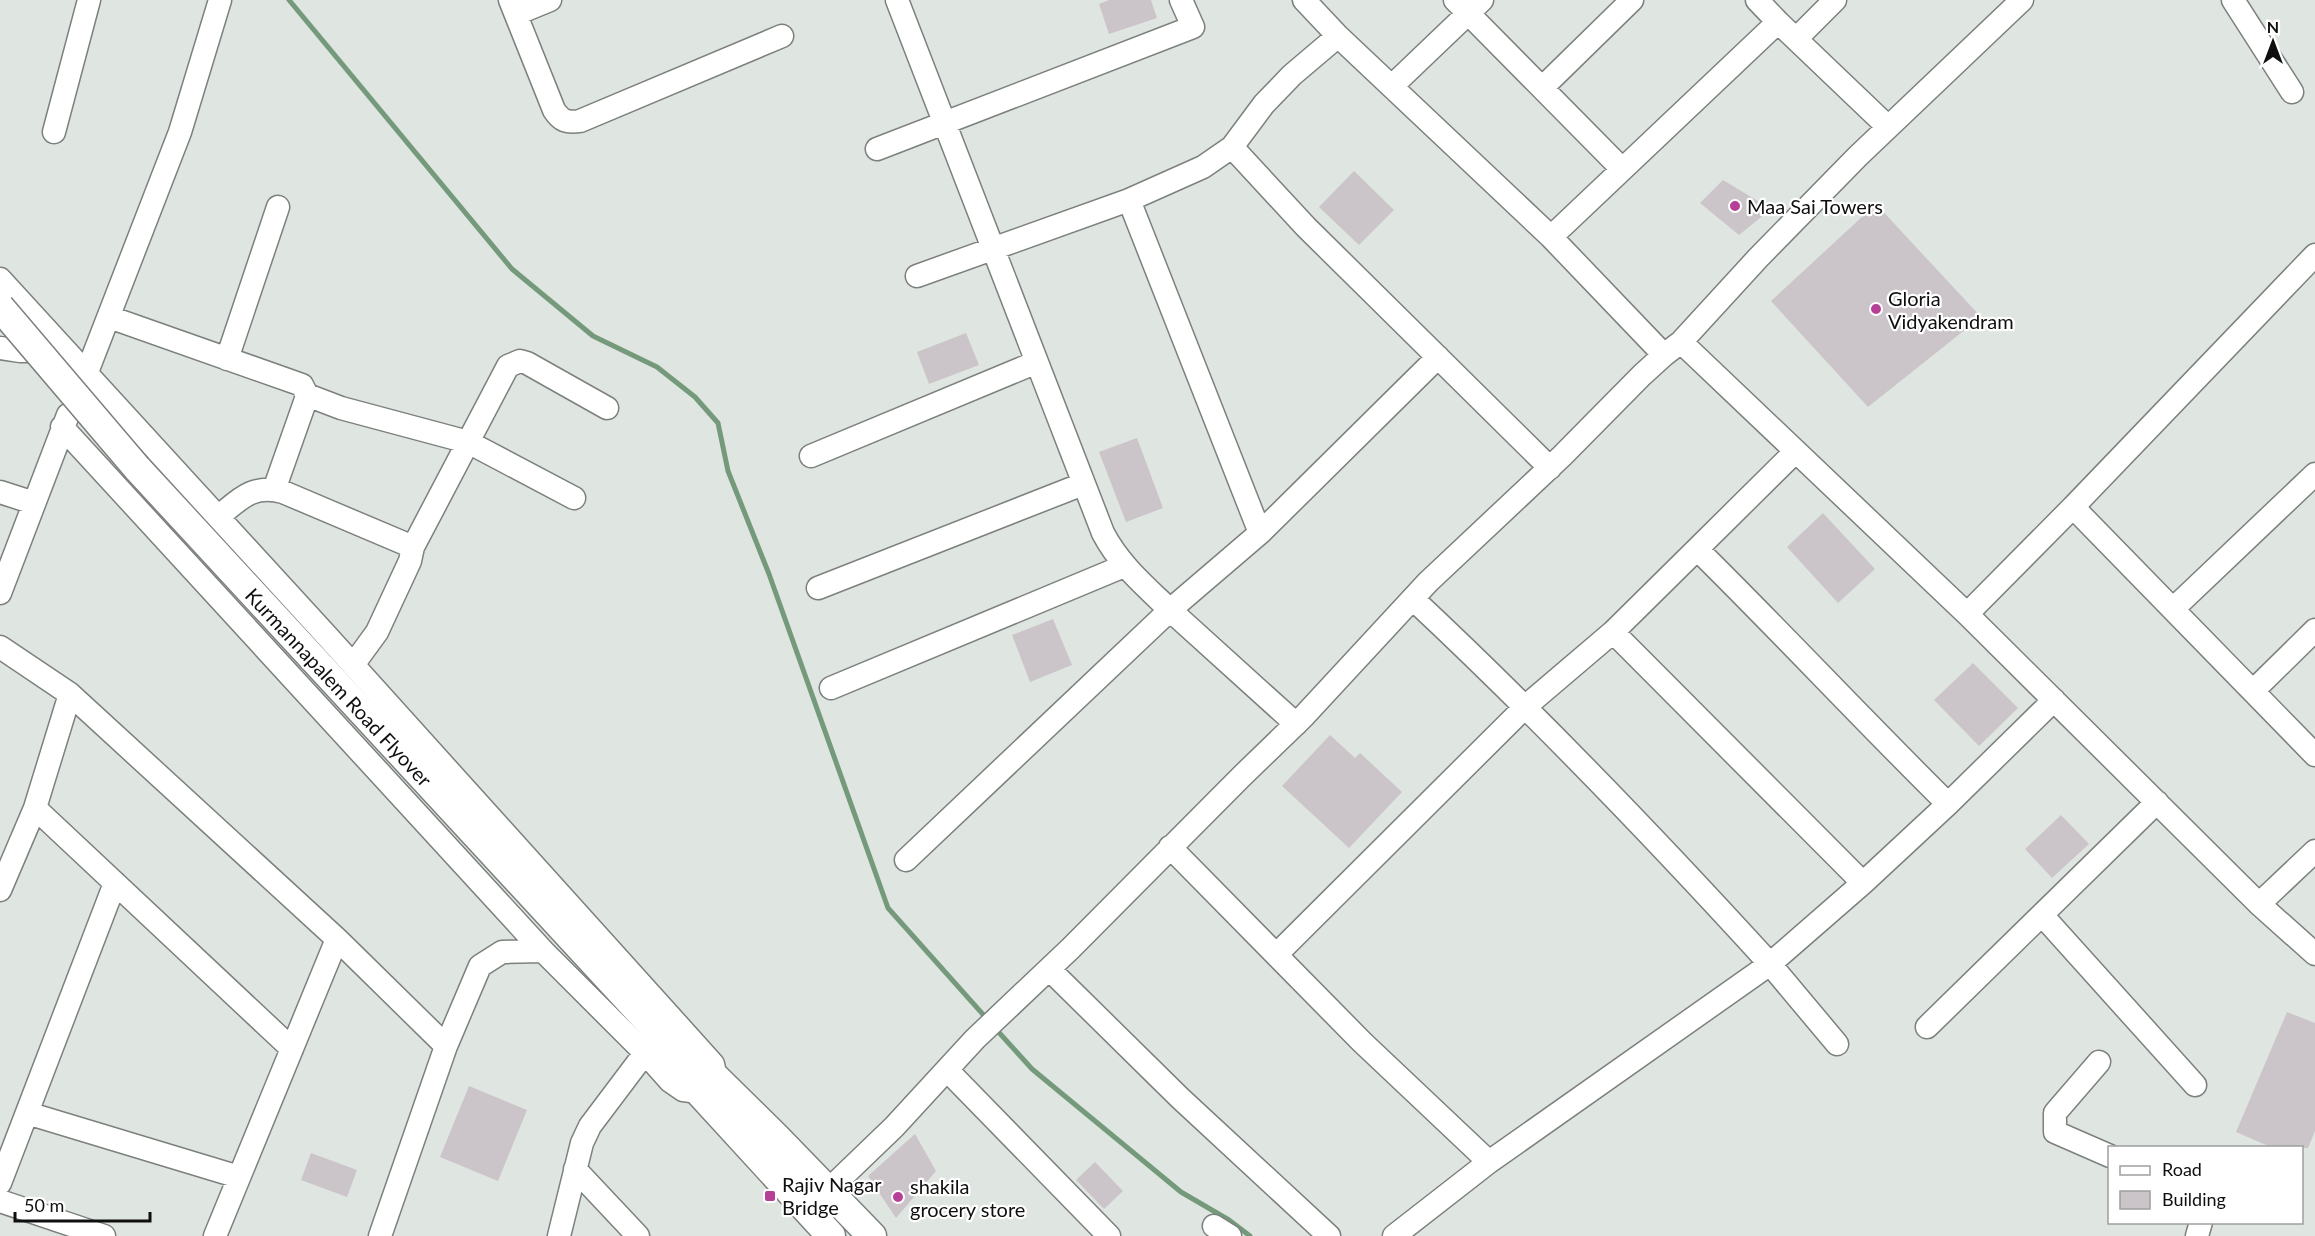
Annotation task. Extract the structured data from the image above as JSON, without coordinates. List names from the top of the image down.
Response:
{
  "streets": {
    "main road": ["Kurmannapalem Road Flyover"]
  },
  "places": {
    "other": ["Maa Sai Towers", "Gloria Vidyakendram", "shakila grocery store"],
    "transit": ["Rajiv Nagar Bridge"]
  },
  "legend": ["Road", "Building"],
  "scale_bar": "50 m",
  "north": "top"
}
